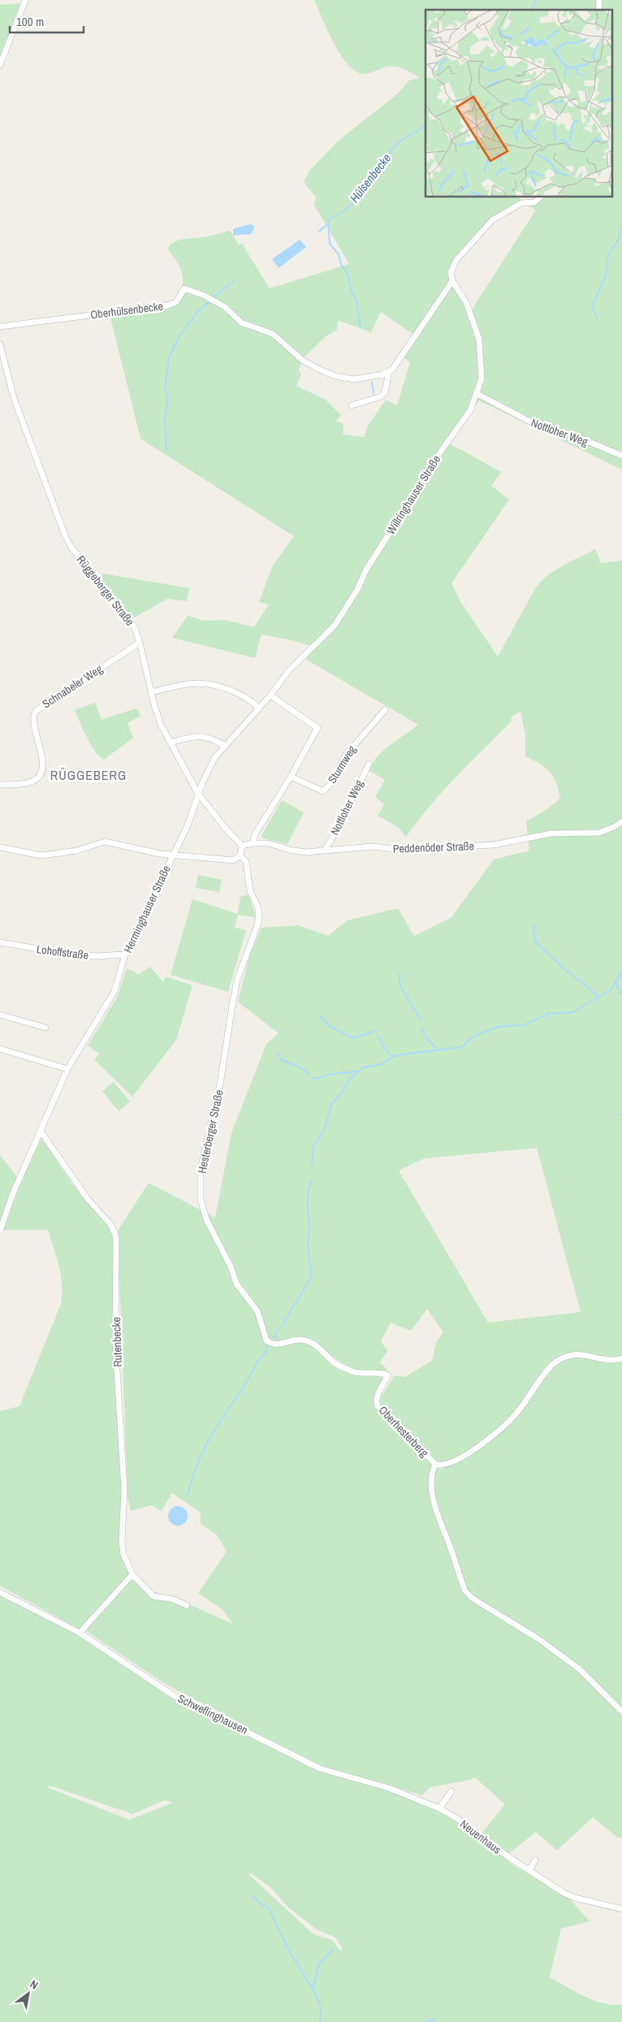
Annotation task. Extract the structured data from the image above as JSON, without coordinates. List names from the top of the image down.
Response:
{
  "streets": {
    "street": [
      "Oberhülsenbecke",
      "Nottloher Weg",
      "Willringhauser Straße",
      "Rüggeberger Straße",
      "Schnabeler Weg",
      "Sturmweg",
      "Peddenöder Straße",
      "Herminghauser Straße",
      "Lohoffstraße",
      "Hesterberger Straße",
      "Rutenbecke",
      "Oberhesterberg",
      "Schweflinghausen",
      "Neuenhaus"
    ]
  },
  "crossings": [
    ["Nottloher Weg", "Willringhauser Straße"],
    ["Nottloher Weg", "Peddenöder Straße"],
    ["Willringhauser Straße", "Rüggeberger Straße"],
    ["Willringhauser Straße", "Herminghauser Straße"],
    ["Rüggeberger Straße", "Schnabeler Weg"],
    ["Rüggeberger Straße", "Peddenöder Straße"],
    ["Rüggeberger Straße", "Herminghauser Straße"],
    ["Herminghauser Straße", "Lohoffstraße"],
    ["Herminghauser Straße", "Rutenbecke"],
    ["Hesterberger Straße", "Oberhesterberg"],
    ["Schweflinghausen", "Neuenhaus"]
  ],
  "districts": ["RÜGGEBERG"],
  "water": ["Hülsenbecke"],
  "scale_bar": "100 m",
  "north": "top right"
}
